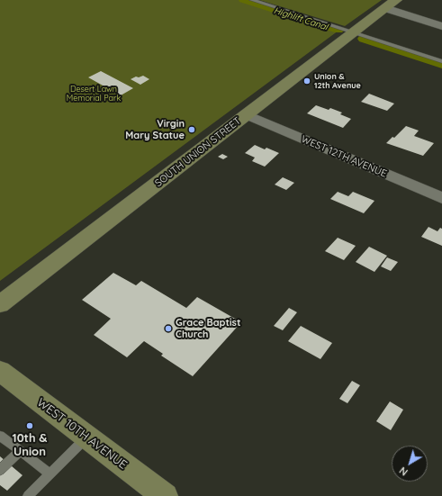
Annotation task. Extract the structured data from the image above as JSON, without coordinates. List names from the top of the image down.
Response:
{
  "streets": {
    "main road": ["SOUTH UNION STREET", "WEST 10TH AVENUE"],
    "street": ["WEST 12TH AVENUE"]
  },
  "crossings": [
    ["SOUTH UNION STREET", "WEST 12TH AVENUE"]
  ],
  "water": ["Highlift Canal"],
  "parks": ["Desert Lawn Memorial Park"],
  "places": [
    "Union & 12th Avenue",
    "Virgin Mary Statue",
    "Grace Baptist Church",
    "10th & Union"
  ],
  "north": "bottom left"
}
